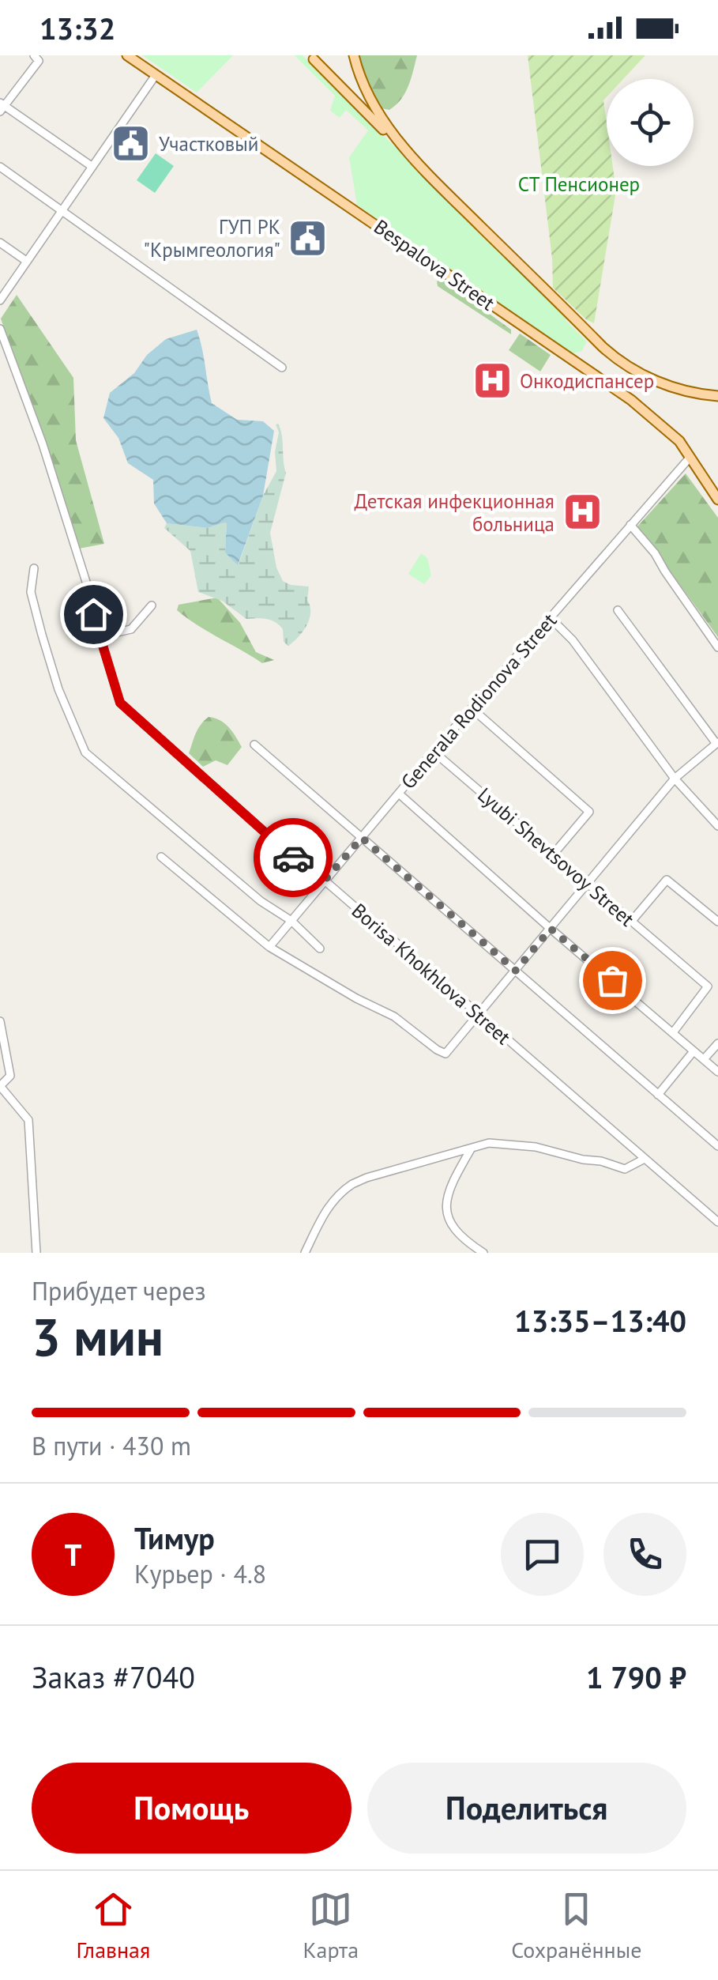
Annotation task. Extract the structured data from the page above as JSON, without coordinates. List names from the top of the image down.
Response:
{
  "streets": {
    "main road": ["Bespalova Street"],
    "street": ["Generala Rodionova Street", "Lyubi Shevtsovoy Street", "Borisa Khokhlova Street"]
  },
  "crossings": [
    ["Bespalova Street", "Generala Rodionova Street"],
    ["Generala Rodionova Street", "Lyubi Shevtsovoy Street"],
    ["Generala Rodionova Street", "Borisa Khokhlova Street"]
  ],
  "parks": ["СТ Пенсионер"],
  "places": {
    "public building": ["Участковый", "ГУП РК \"Крымгеология\""],
    "hospital": ["Онкодиспансер", "Детская инфекционная больница"]
  },
  "page": {
    "status": "13:32",
    "heading": ["3 мин", "Прибудет через", "13:35–13:40"],
    "panel": [
      "Тимур",
      "Курьер · 4.8",
      "Заказ #7040",
      "1 790 ₽"
    ],
    "bar": "В пути · 430 m",
    "round": "Т",
    "buttons": ["Помощь", "Поделиться"],
    "tabs": ["Главная", "Карта", "Сохранённые"]
  }
}
